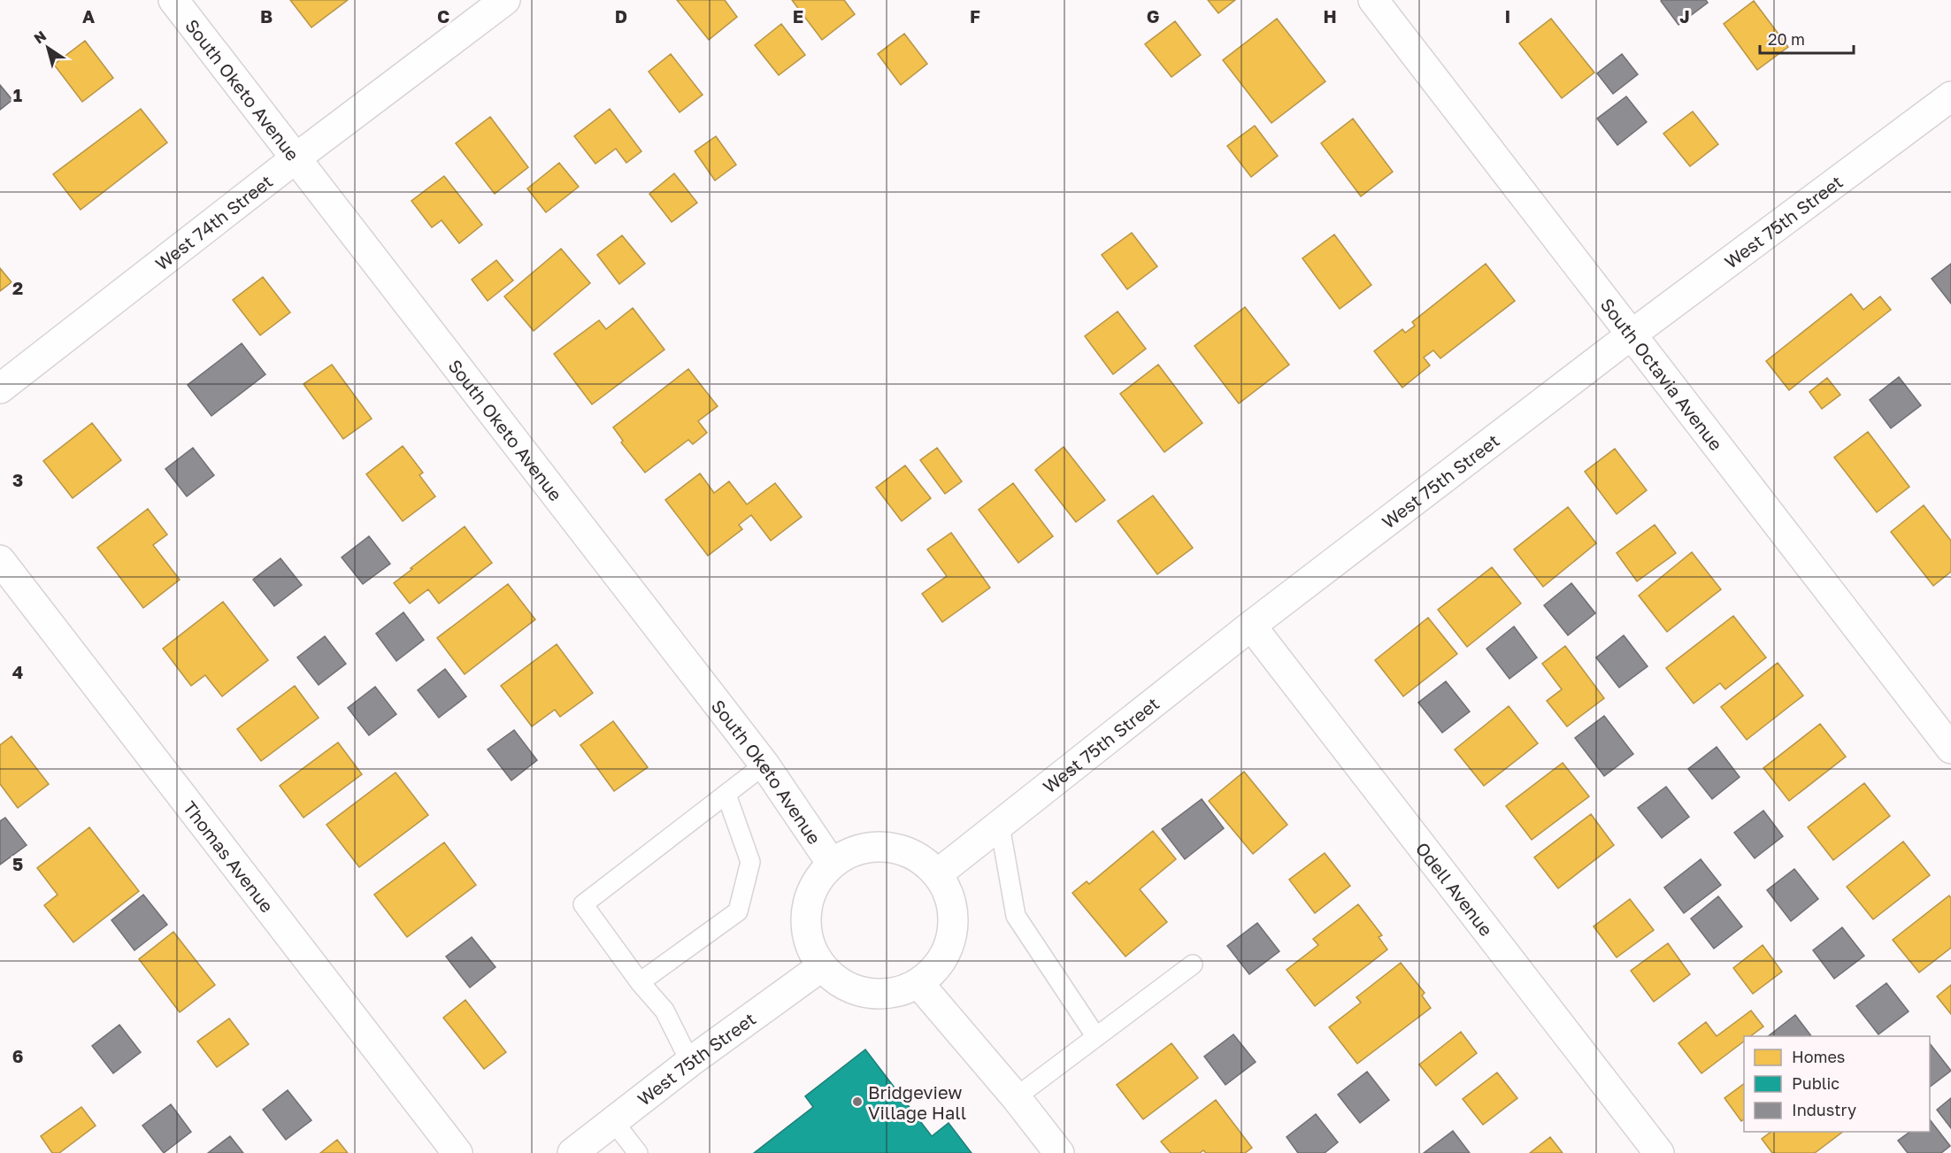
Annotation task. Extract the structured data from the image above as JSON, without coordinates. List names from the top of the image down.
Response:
{
  "streets": {
    "street": [
      "South Oketo Avenue",
      "West 75th Street",
      "West 74th Street",
      "South Octavia Avenue",
      "Thomas Avenue",
      "Odell Avenue"
    ]
  },
  "crossings": [
    ["South Oketo Avenue", "West 75th Street"],
    ["South Oketo Avenue", "West 74th Street"],
    ["West 75th Street", "South Octavia Avenue"],
    ["West 75th Street", "Odell Avenue"]
  ],
  "places": ["Bridgeview Village Hall"],
  "legend": ["Homes", "Public", "Industry"],
  "scale_bar": "20 m",
  "north": "top left",
  "grid": {
    "columns": [
      "A",
      "B",
      "C",
      "D",
      "E",
      "F",
      "G",
      "H",
      "I",
      "J"
    ],
    "rows": [
      "1",
      "2",
      "3",
      "4",
      "5",
      "6"
    ]
  }
}
